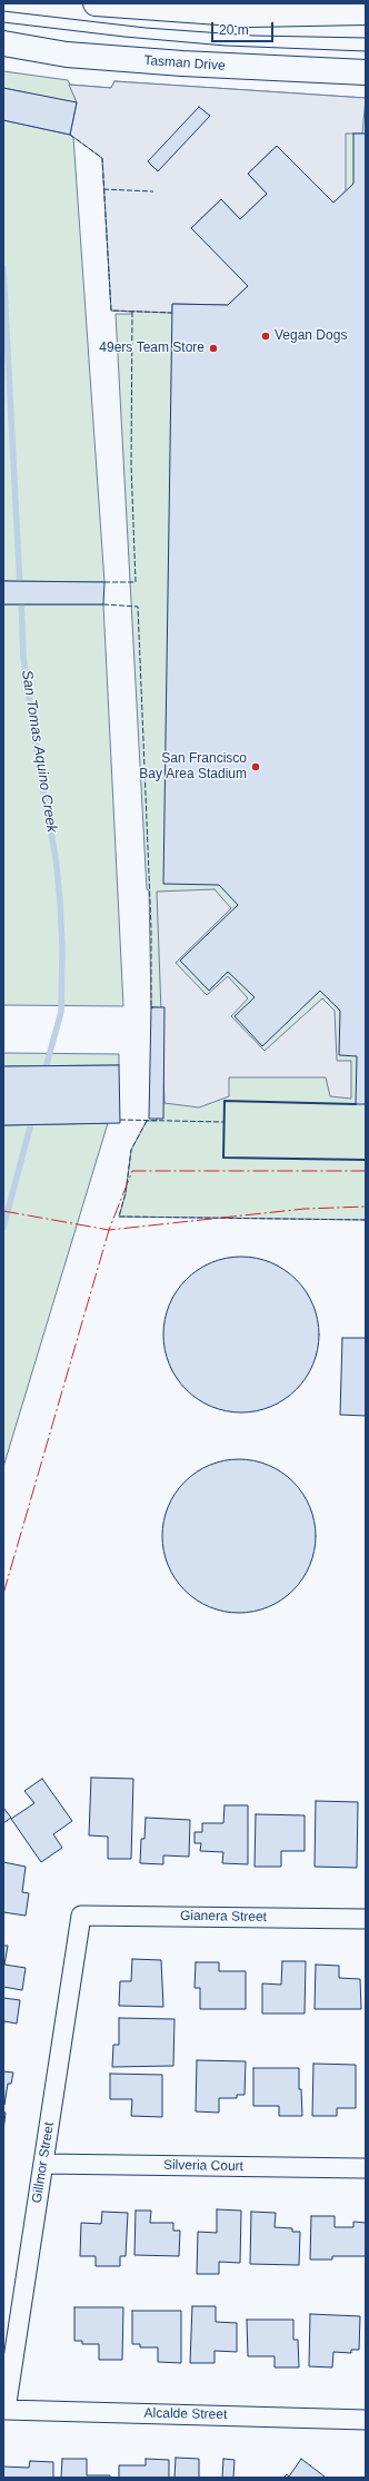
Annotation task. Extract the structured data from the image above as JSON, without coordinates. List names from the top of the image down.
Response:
{
  "streets": {
    "main road": ["Tasman Drive"],
    "street": [
      "Gianera Street",
      "Gillmor Street",
      "Silveria Court",
      "Alcalde Street"
    ]
  },
  "crossings": [
    ["Gianera Street", "Gillmor Street"],
    ["Gillmor Street", "Silveria Court"],
    ["Gillmor Street", "Alcalde Street"]
  ],
  "water": ["San Tomas Aquino Creek"],
  "places": ["Vegan Dogs", "49ers Team Store", "San Francisco Bay Area Stadium"],
  "scale_bar": "20 m"
}
